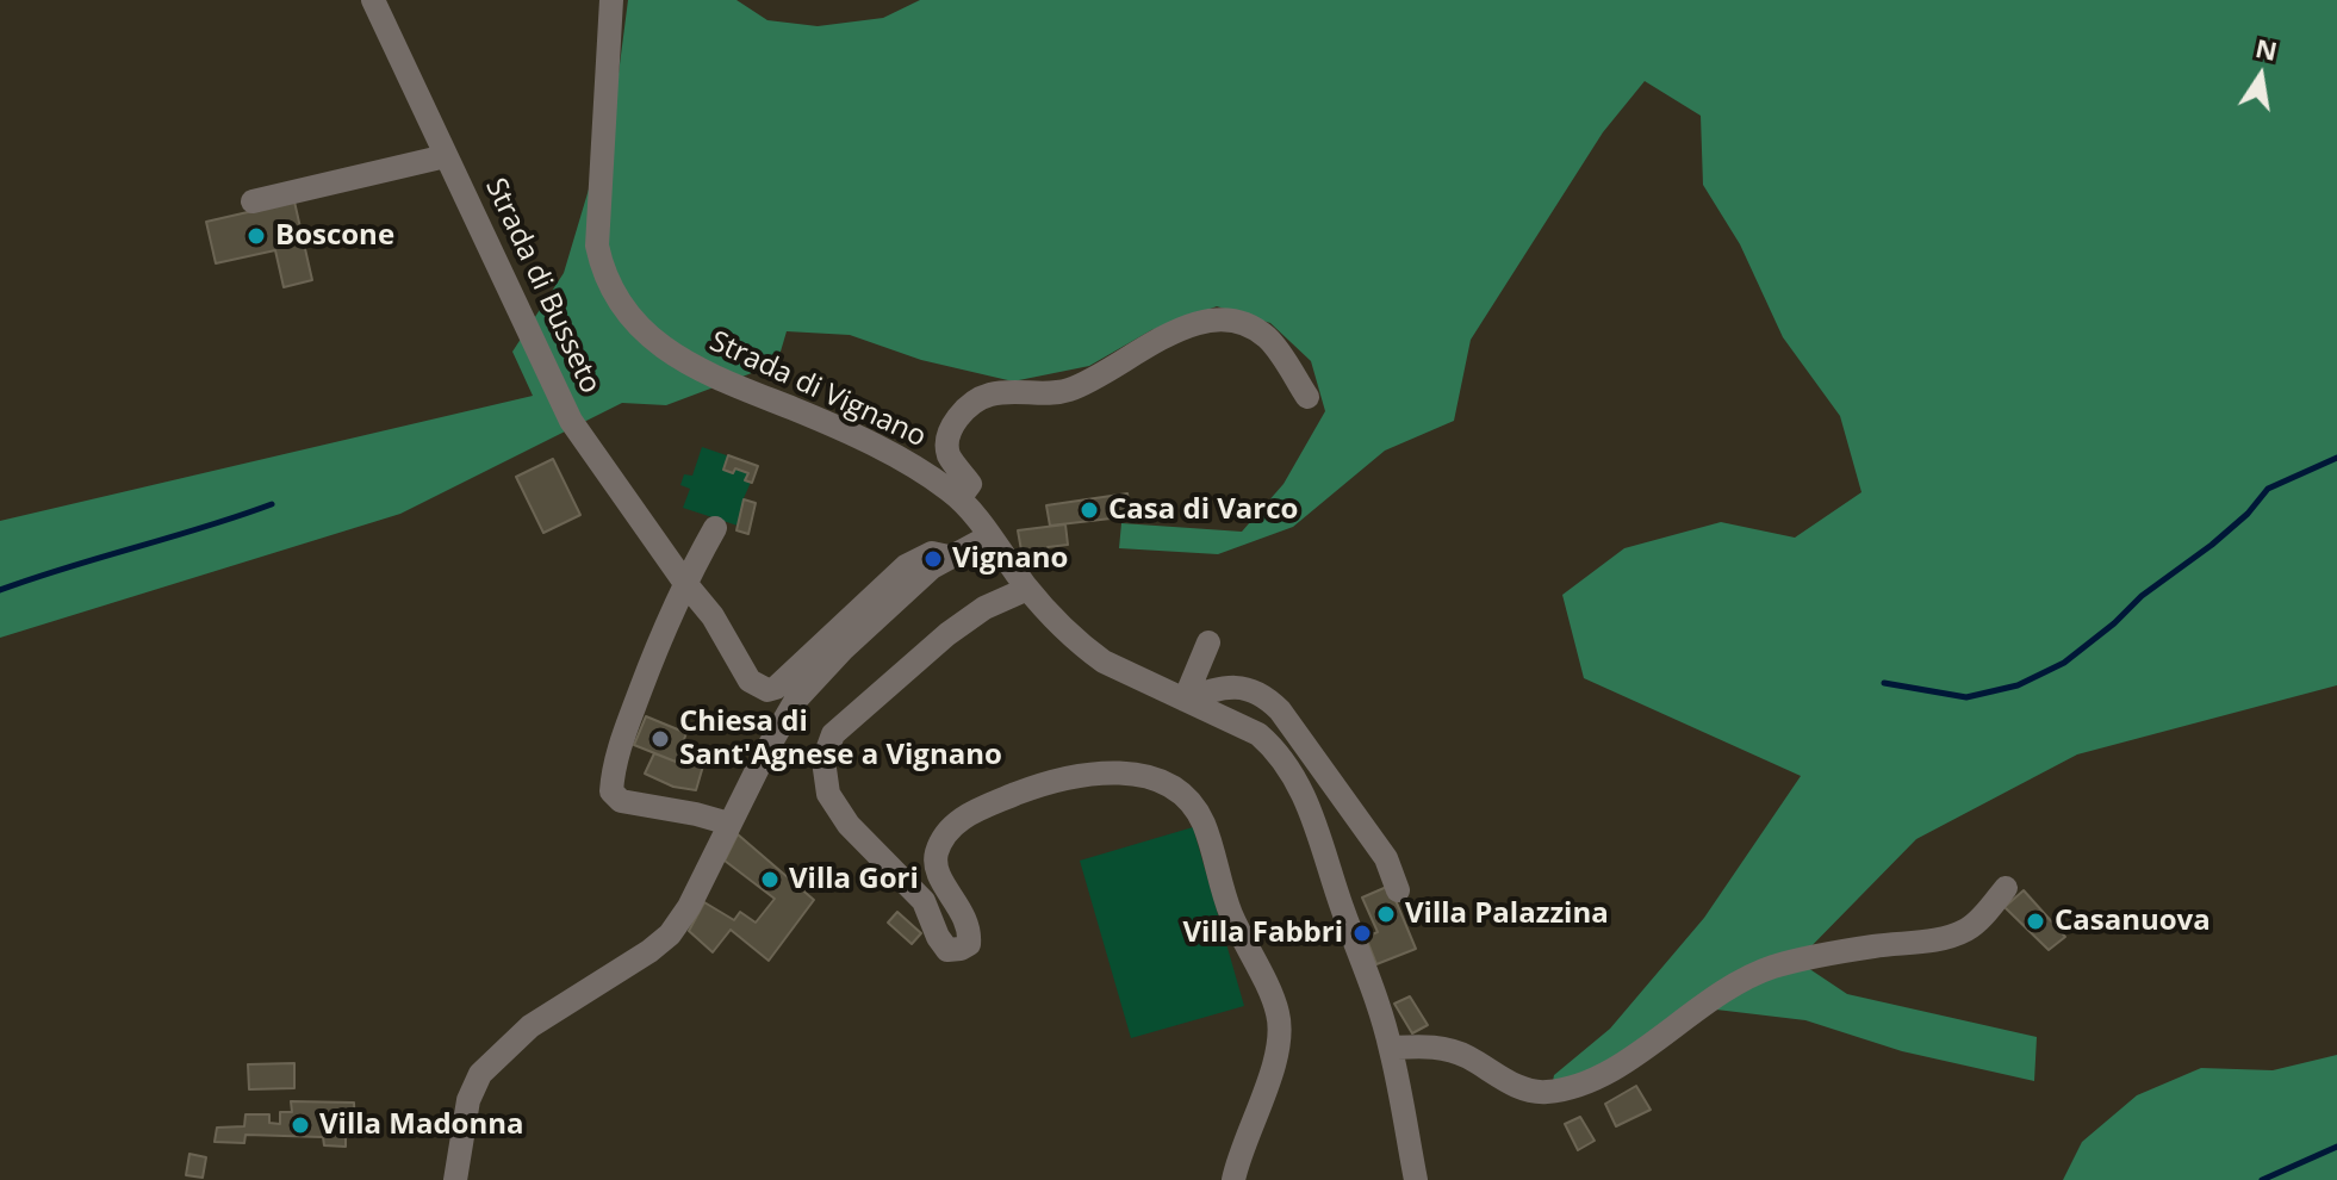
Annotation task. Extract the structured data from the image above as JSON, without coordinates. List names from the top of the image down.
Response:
{
  "streets": {
    "street": ["Strada di Busseto", "Strada di Vignano"]
  },
  "crossings": [
    ["Strada di Busseto", "Strada di Vignano"]
  ],
  "places": [
    "Boscone",
    "Casa di Varco",
    "Vignano",
    "Chiesa di Sant'Agnese a Vignano",
    "Villa Gori",
    "Villa Palazzina",
    "Casanuova",
    "Villa Fabbri",
    "Villa Madonna"
  ],
  "north": "top"
}
